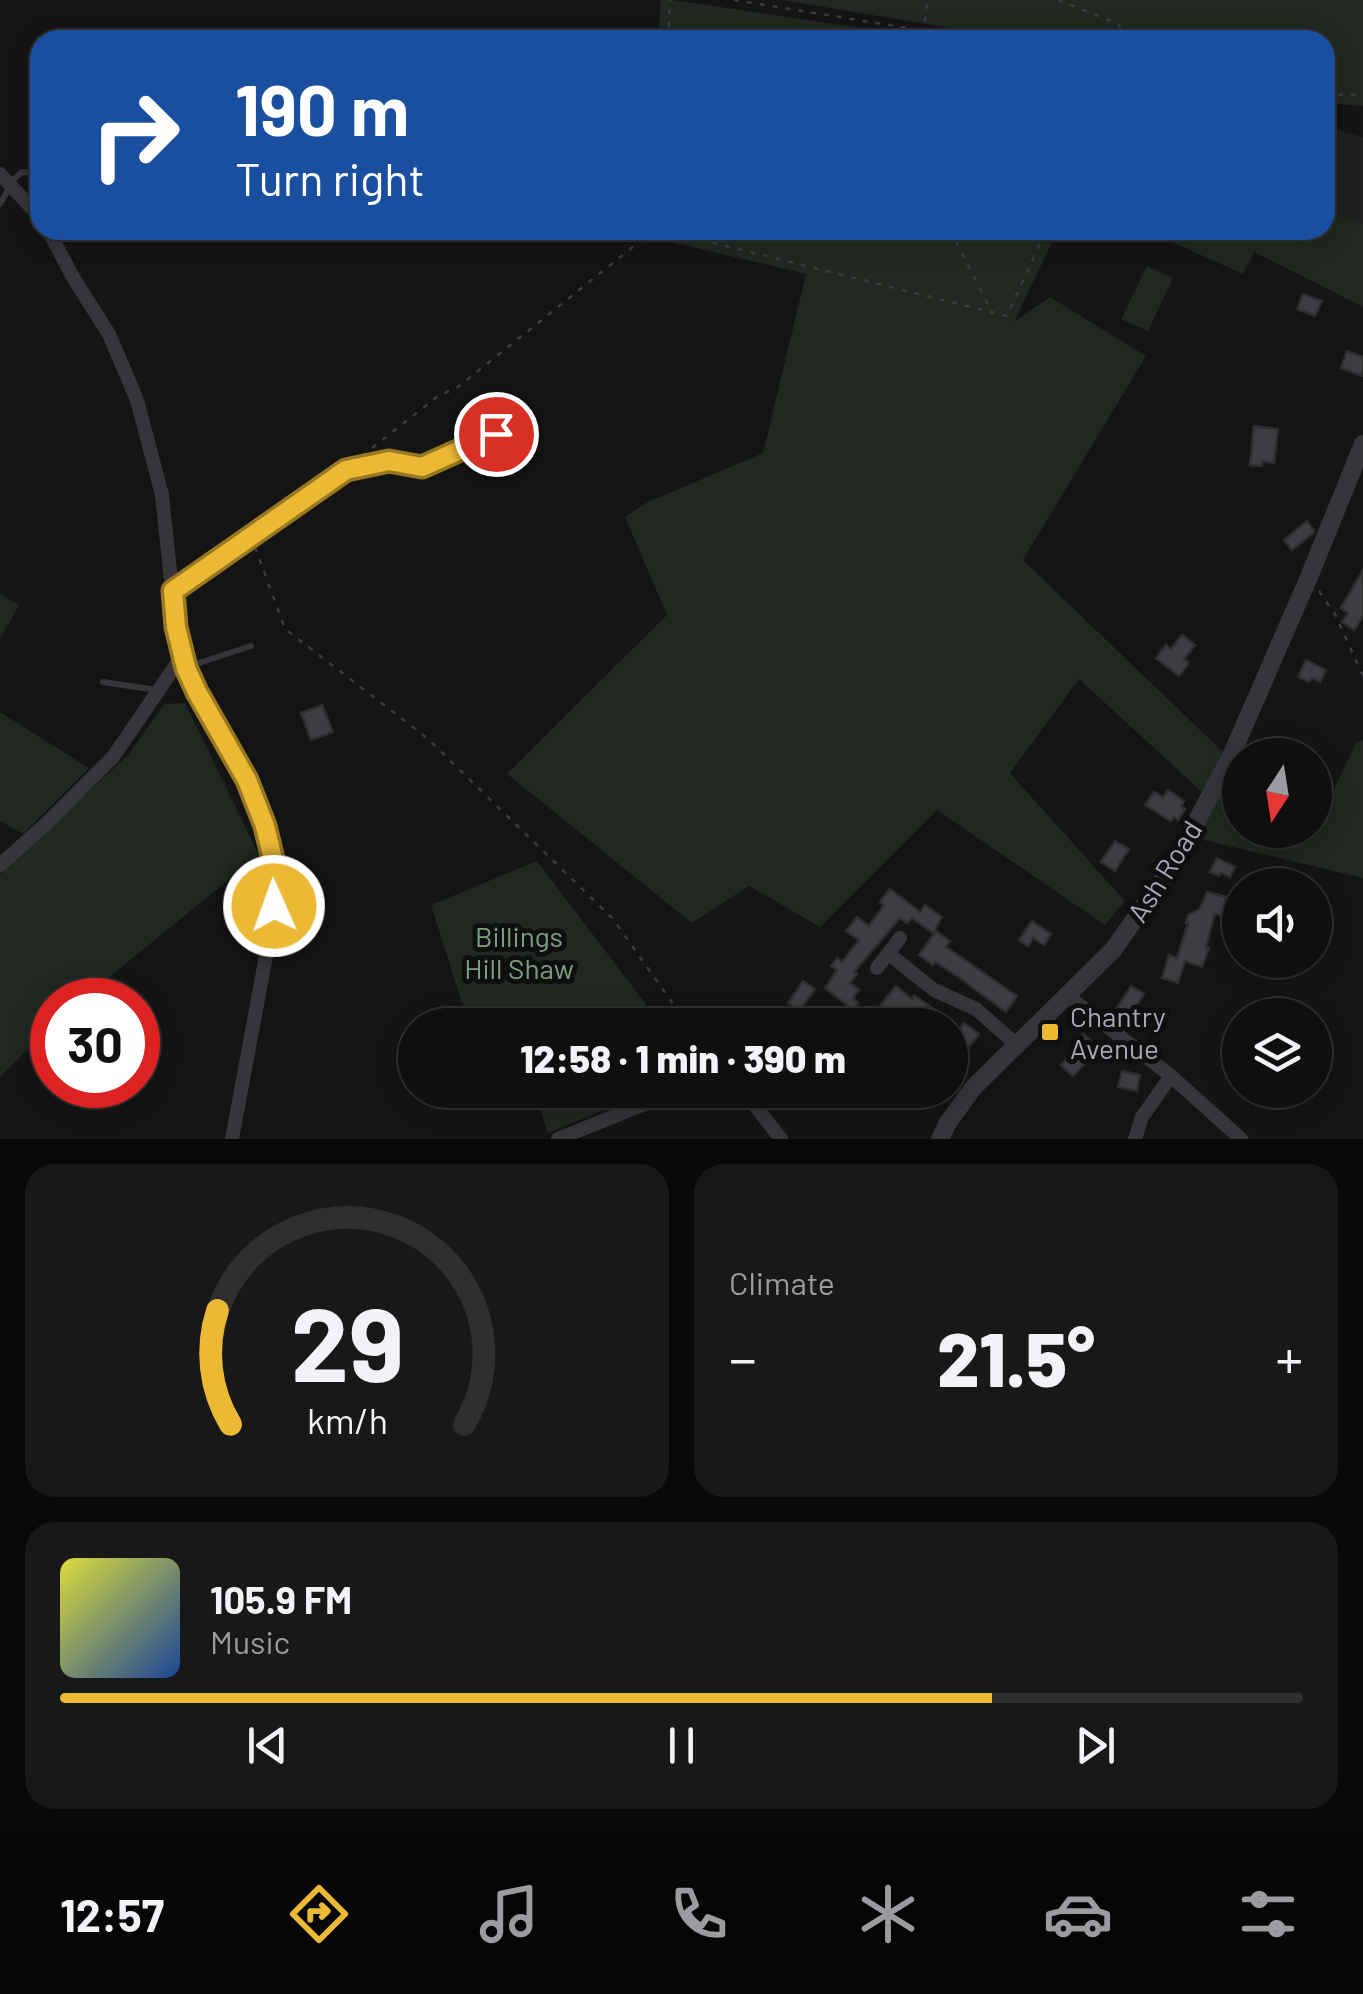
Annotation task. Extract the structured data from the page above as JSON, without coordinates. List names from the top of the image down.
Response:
{
  "streets": {
    "street": ["Ash Road"]
  },
  "parks": ["Billings Hill Shaw"],
  "places": {
    "transit": ["Chantry Avenue"]
  },
  "north": "bottom",
  "page": {
    "turn": ["190 m", "Turn right"],
    "limit": "30",
    "trip": "12:58 · 1 min · 390 m",
    "tile": "Climate",
    "heat": ["−", "21.5°", "+"],
    "song": ["105.9 FM", "Music"],
    "tabs": "12:57",
    "gauge": ["29", "km/h"]
  }
}
